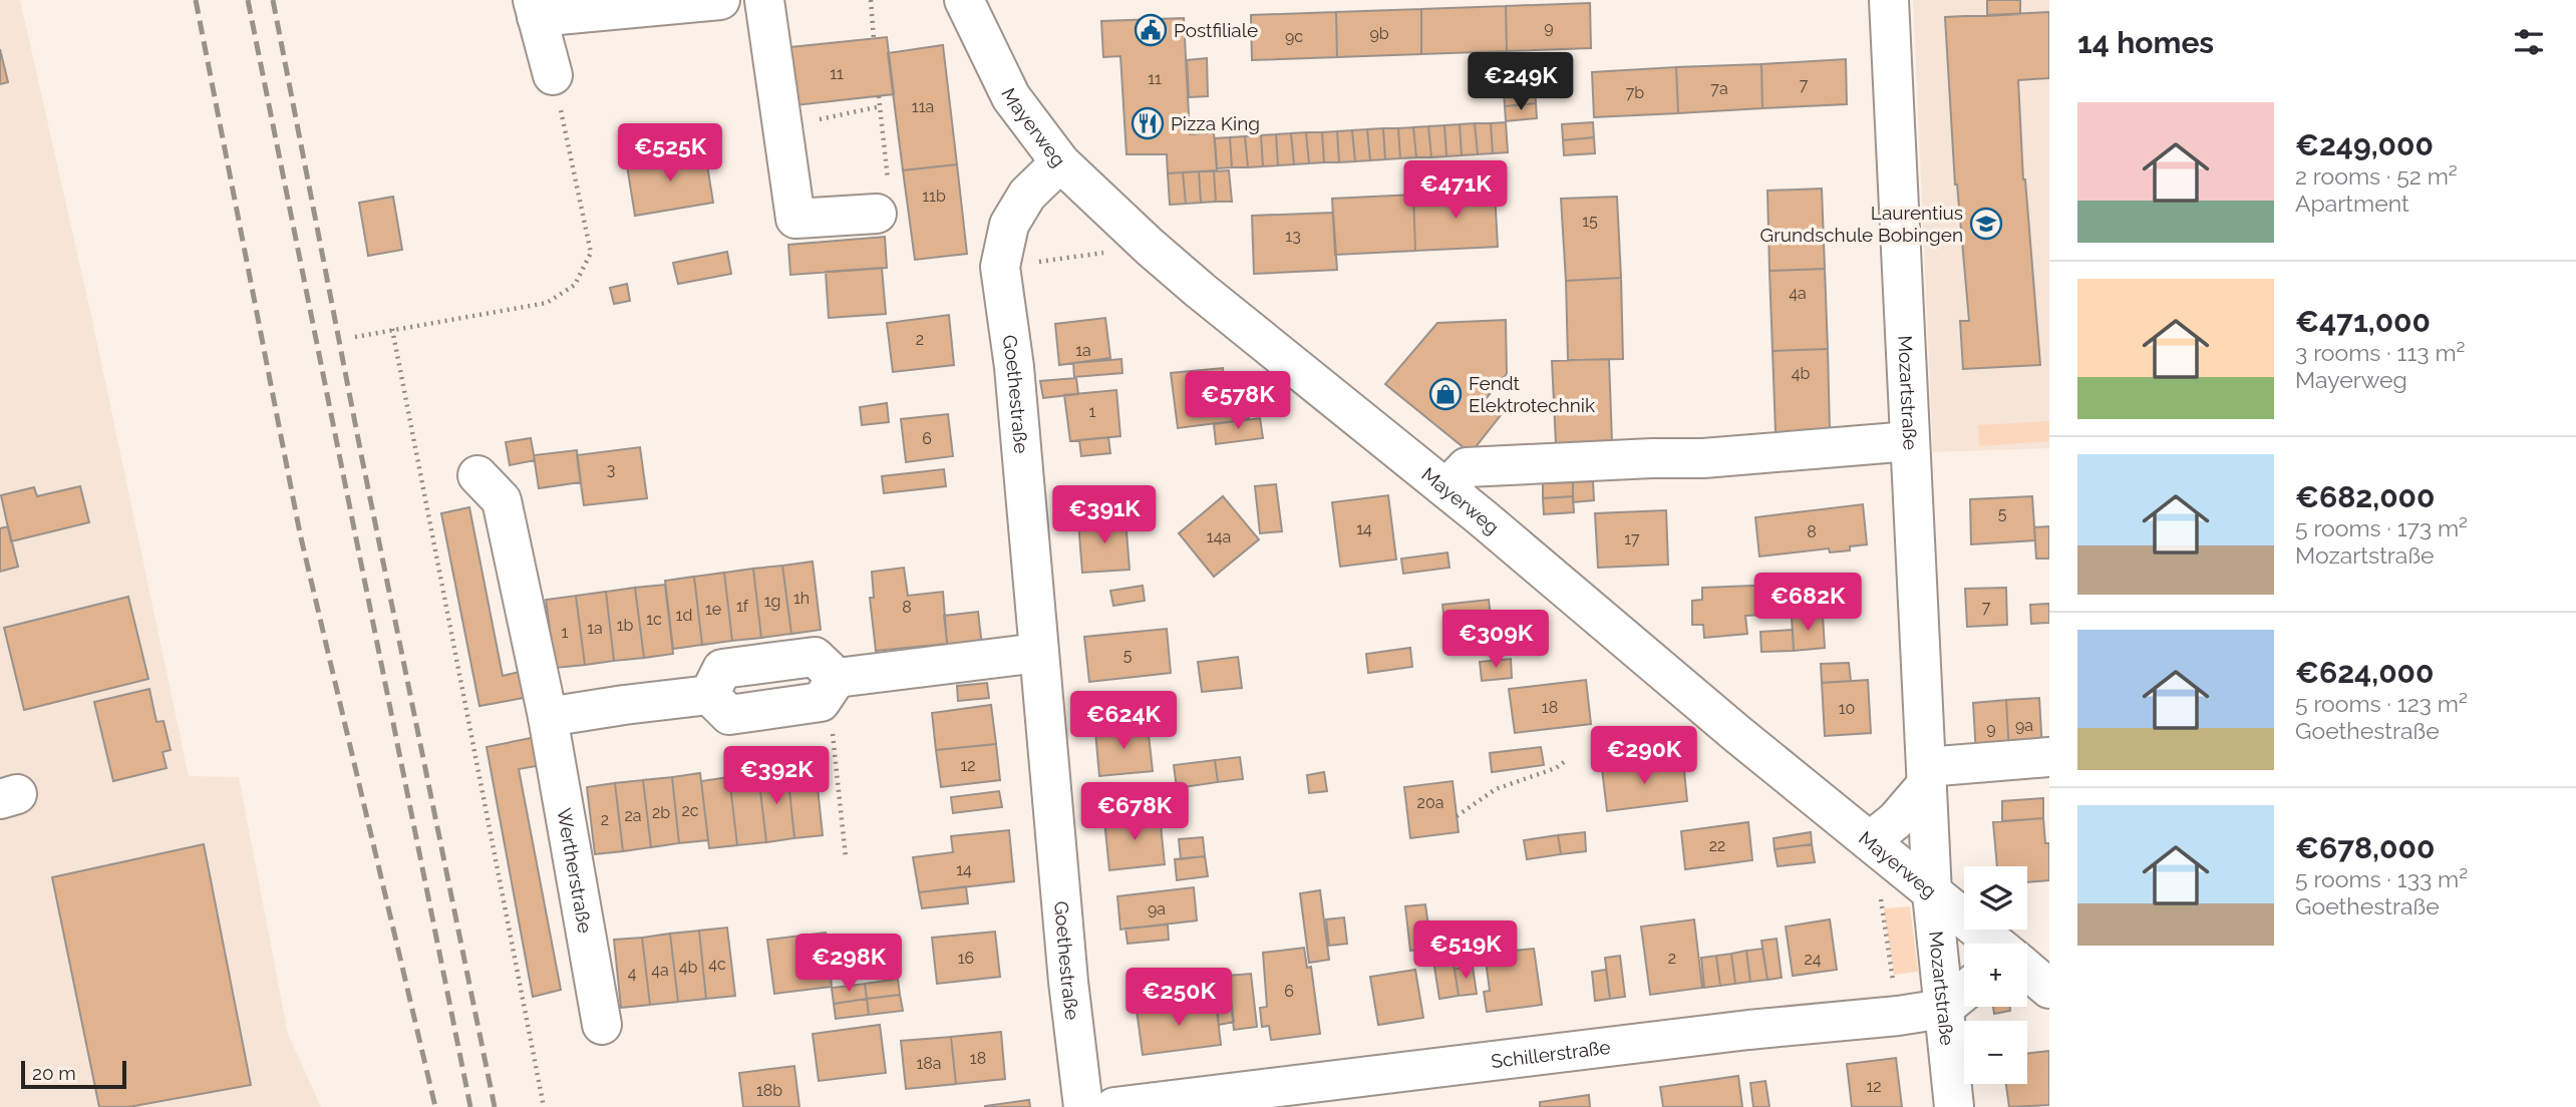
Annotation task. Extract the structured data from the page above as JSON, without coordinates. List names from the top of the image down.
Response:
{
  "streets": {
    "street": [
      "Mayerweg",
      "Mozartstraße",
      "Goethestraße",
      "Wertherstraße",
      "Schillerstraße"
    ]
  },
  "crossings": [
    ["Mayerweg", "Mozartstraße"],
    ["Mayerweg", "Goethestraße"],
    ["Mozartstraße", "Schillerstraße"]
  ],
  "places": {
    "public building": ["Postfiliale"],
    "restaurant": ["Pizza King"],
    "school or university": ["Laurentius Grundschule Bobingen"],
    "shop": ["Fendt Elektrotechnik"]
  },
  "house_numbers": [
    "9",
    "9b",
    "9c",
    "11",
    "11",
    "7",
    "7a",
    "7b",
    "11a",
    "11b",
    "15",
    "13",
    "4a",
    "2",
    "1a",
    "4b",
    "1",
    "6",
    "3",
    "5",
    "14",
    "8",
    "14a",
    "17",
    "1h",
    "1g",
    "1f",
    "8",
    "7",
    "1e",
    "1d",
    "1c",
    "1b",
    "1a",
    "1",
    "5",
    "18",
    "10",
    "9a",
    "9",
    "12",
    "20a",
    "2c",
    "2b",
    "2a",
    "2",
    "22",
    "14",
    "9a",
    "16",
    "2",
    "24",
    "4c",
    "4b",
    "4a",
    "4",
    "6",
    "18",
    "18a",
    "12",
    "18b"
  ],
  "scale_bar": "20 m",
  "page": {
    "heading": "14 homes",
    "price": [
      "€249K",
      "€525K",
      "€471K",
      "€578K",
      "€391K",
      "€682K",
      "€309K",
      "€624K",
      "€290K",
      "€392K",
      "€678K",
      "€519K",
      "€298K",
      "€250K"
    ],
    "list": [
      {
        "name": "€249,000",
        "note": "2 rooms · 52 m² · Apartment"
      },
      {
        "name": "€471,000",
        "note": "3 rooms · 113 m² · Mayerweg"
      },
      {
        "name": "€682,000",
        "note": "5 rooms · 173 m² · Mozartstraße"
      },
      {
        "name": "€624,000",
        "note": "5 rooms · 123 m² · Goethestraße"
      },
      {
        "name": "€678,000",
        "note": "5 rooms · 133 m² · Goethestraße"
      }
    ],
    "map_buttons": ["+", "−"],
    "scale": "20 m"
  }
}
